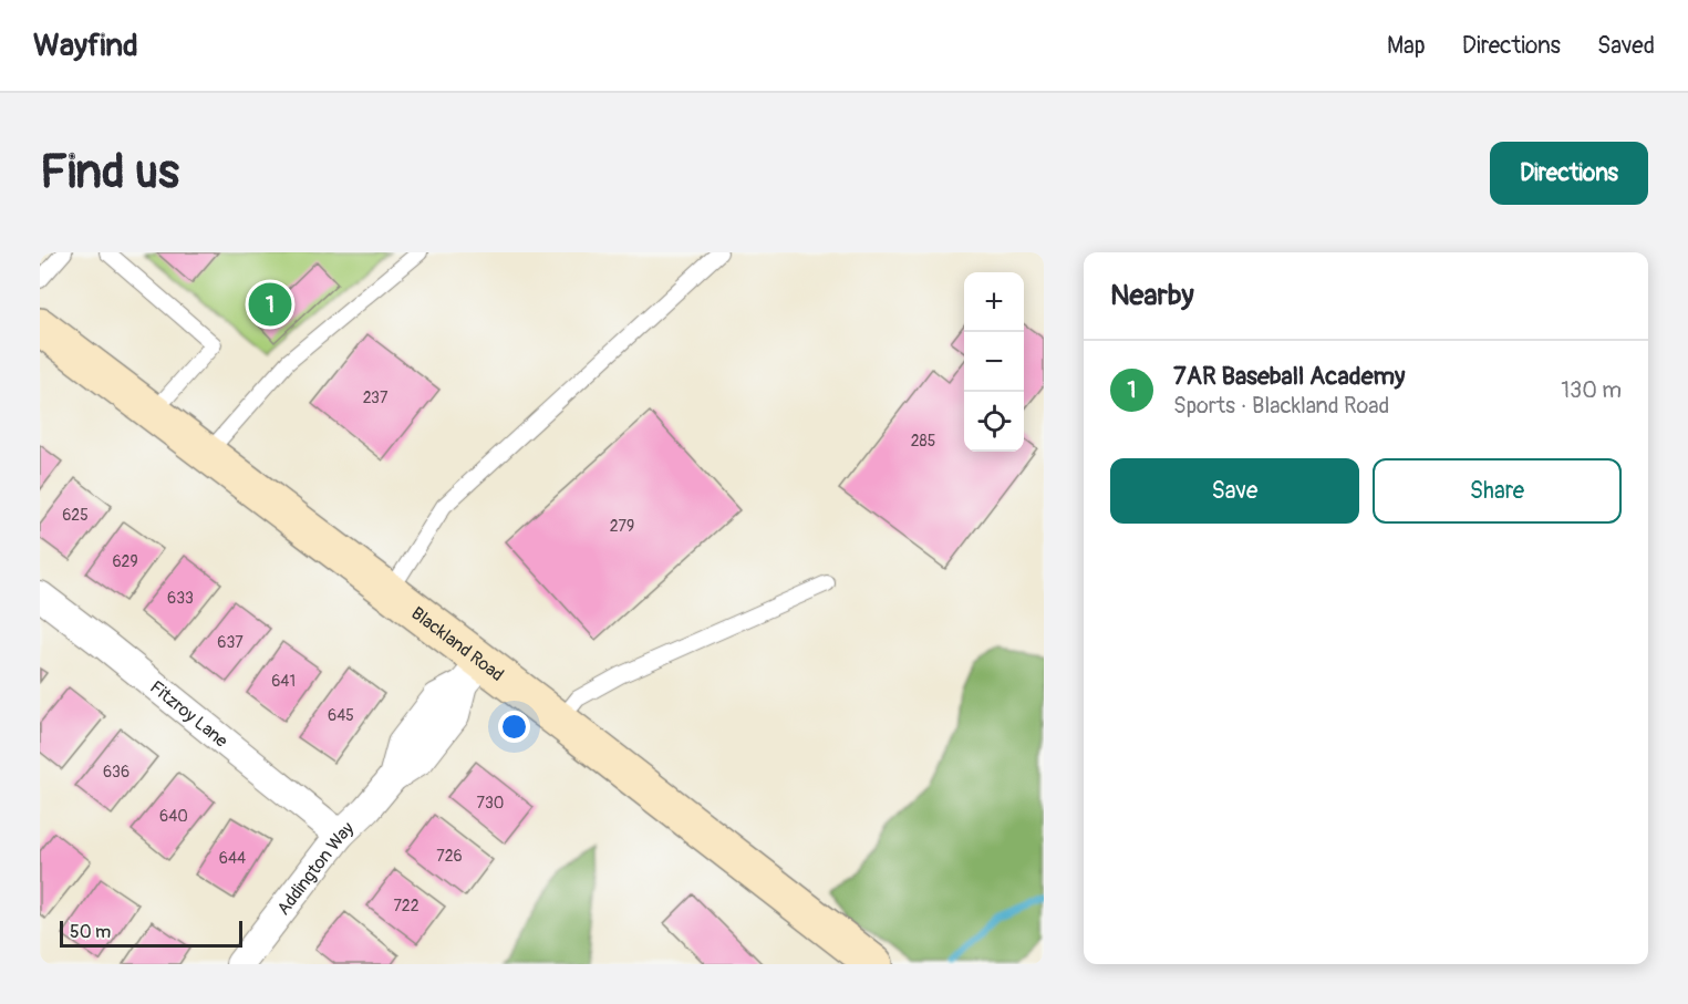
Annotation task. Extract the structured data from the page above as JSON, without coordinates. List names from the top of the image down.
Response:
{
  "streets": {
    "street": ["Blackland Road", "Fitzroy Lane", "Addington Way"]
  },
  "crossings": [
    ["Blackland Road", "Addington Way"],
    ["Fitzroy Lane", "Addington Way"]
  ],
  "house_numbers": [
    "237",
    "285",
    "625",
    "279",
    "629",
    "633",
    "637",
    "641",
    "645",
    "636",
    "730",
    "640",
    "726",
    "644",
    "722"
  ],
  "scale_bar": "50 m",
  "page": {
    "header": "Wayfind",
    "nav": ["Map", "Directions", "Saved"],
    "buttons": [
      "Directions",
      ["Save", "Share"]
    ],
    "title": "Find us",
    "heading": "Nearby",
    "map_buttons": ["+", "−"],
    "pins": "1",
    "list": [
      {
        "mark": "1",
        "name": "7AR Baseball Academy",
        "note": "Sports · Blackland Road",
        "value": "130 m"
      }
    ],
    "scale": "50 m"
  }
}
